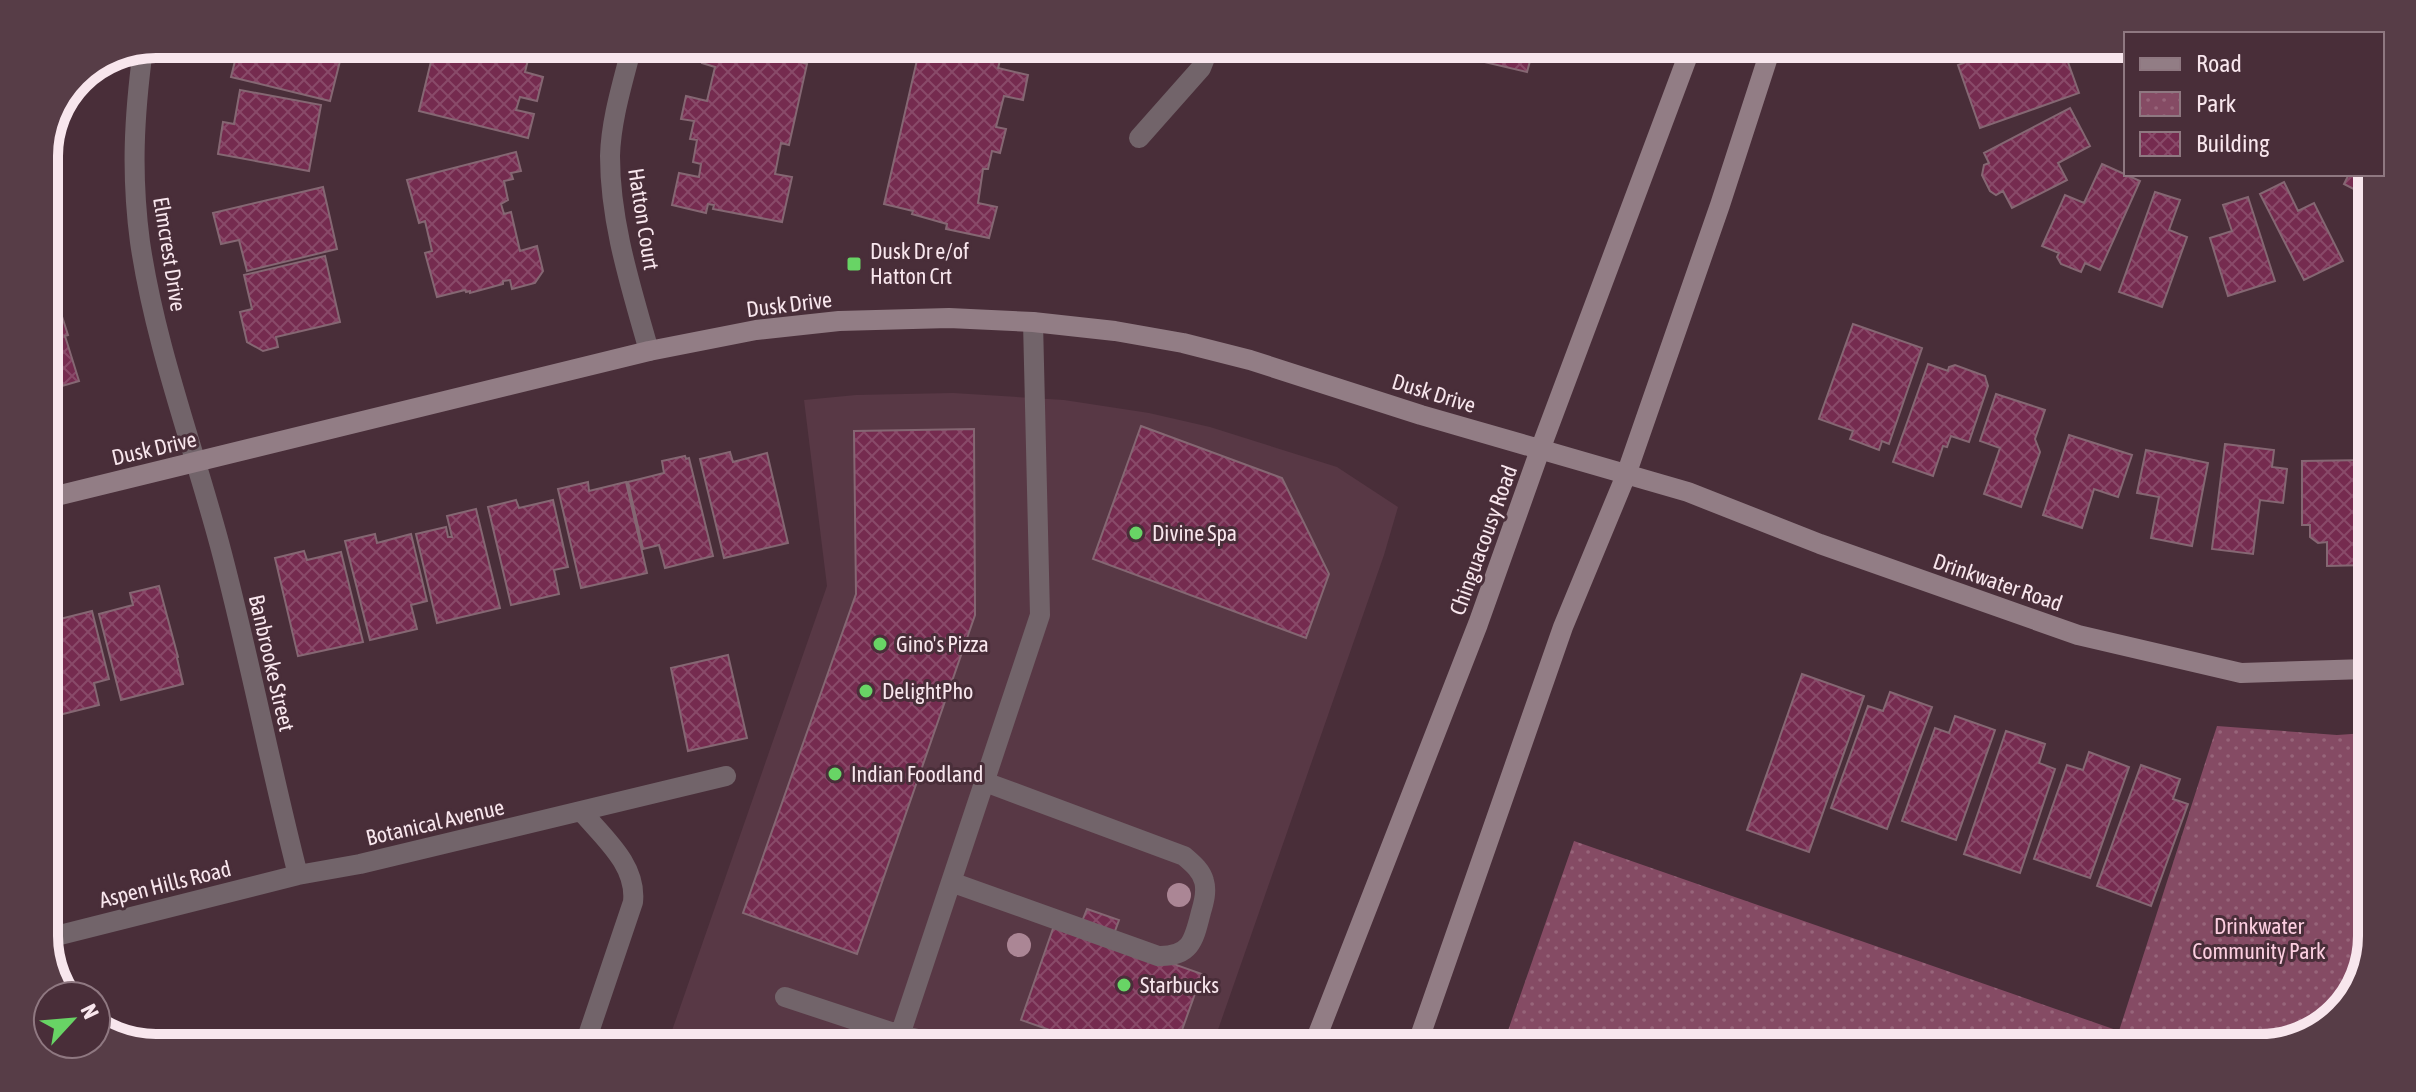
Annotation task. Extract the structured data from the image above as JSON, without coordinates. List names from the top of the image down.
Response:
{
  "streets": {
    "street": [
      "Hatton Court",
      "Elmcrest Drive",
      "Dusk Drive",
      "Chinguacousy Road",
      "Drinkwater Road",
      "Banbrooke Street",
      "Botanical Avenue",
      "Aspen Hills Road"
    ]
  },
  "crossings": [
    ["Hatton Court", "Dusk Drive"],
    ["Elmcrest Drive", "Dusk Drive"],
    ["Elmcrest Drive", "Banbrooke Street"],
    ["Dusk Drive", "Chinguacousy Road"],
    ["Dusk Drive", "Drinkwater Road"],
    ["Dusk Drive", "Banbrooke Street"],
    ["Banbrooke Street", "Botanical Avenue"],
    ["Banbrooke Street", "Aspen Hills Road"],
    ["Botanical Avenue", "Aspen Hills Road"]
  ],
  "parks": ["Drinkwater Community Park"],
  "places": {
    "transit": ["Dusk Dr e/of Hatton Crt"],
    "other": [
      "Divine Spa",
      "Gino's Pizza",
      "DelightPho",
      "Indian Foodland",
      "Starbucks"
    ]
  },
  "legend": ["Road", "Park", "Building"],
  "north": "top right"
}
